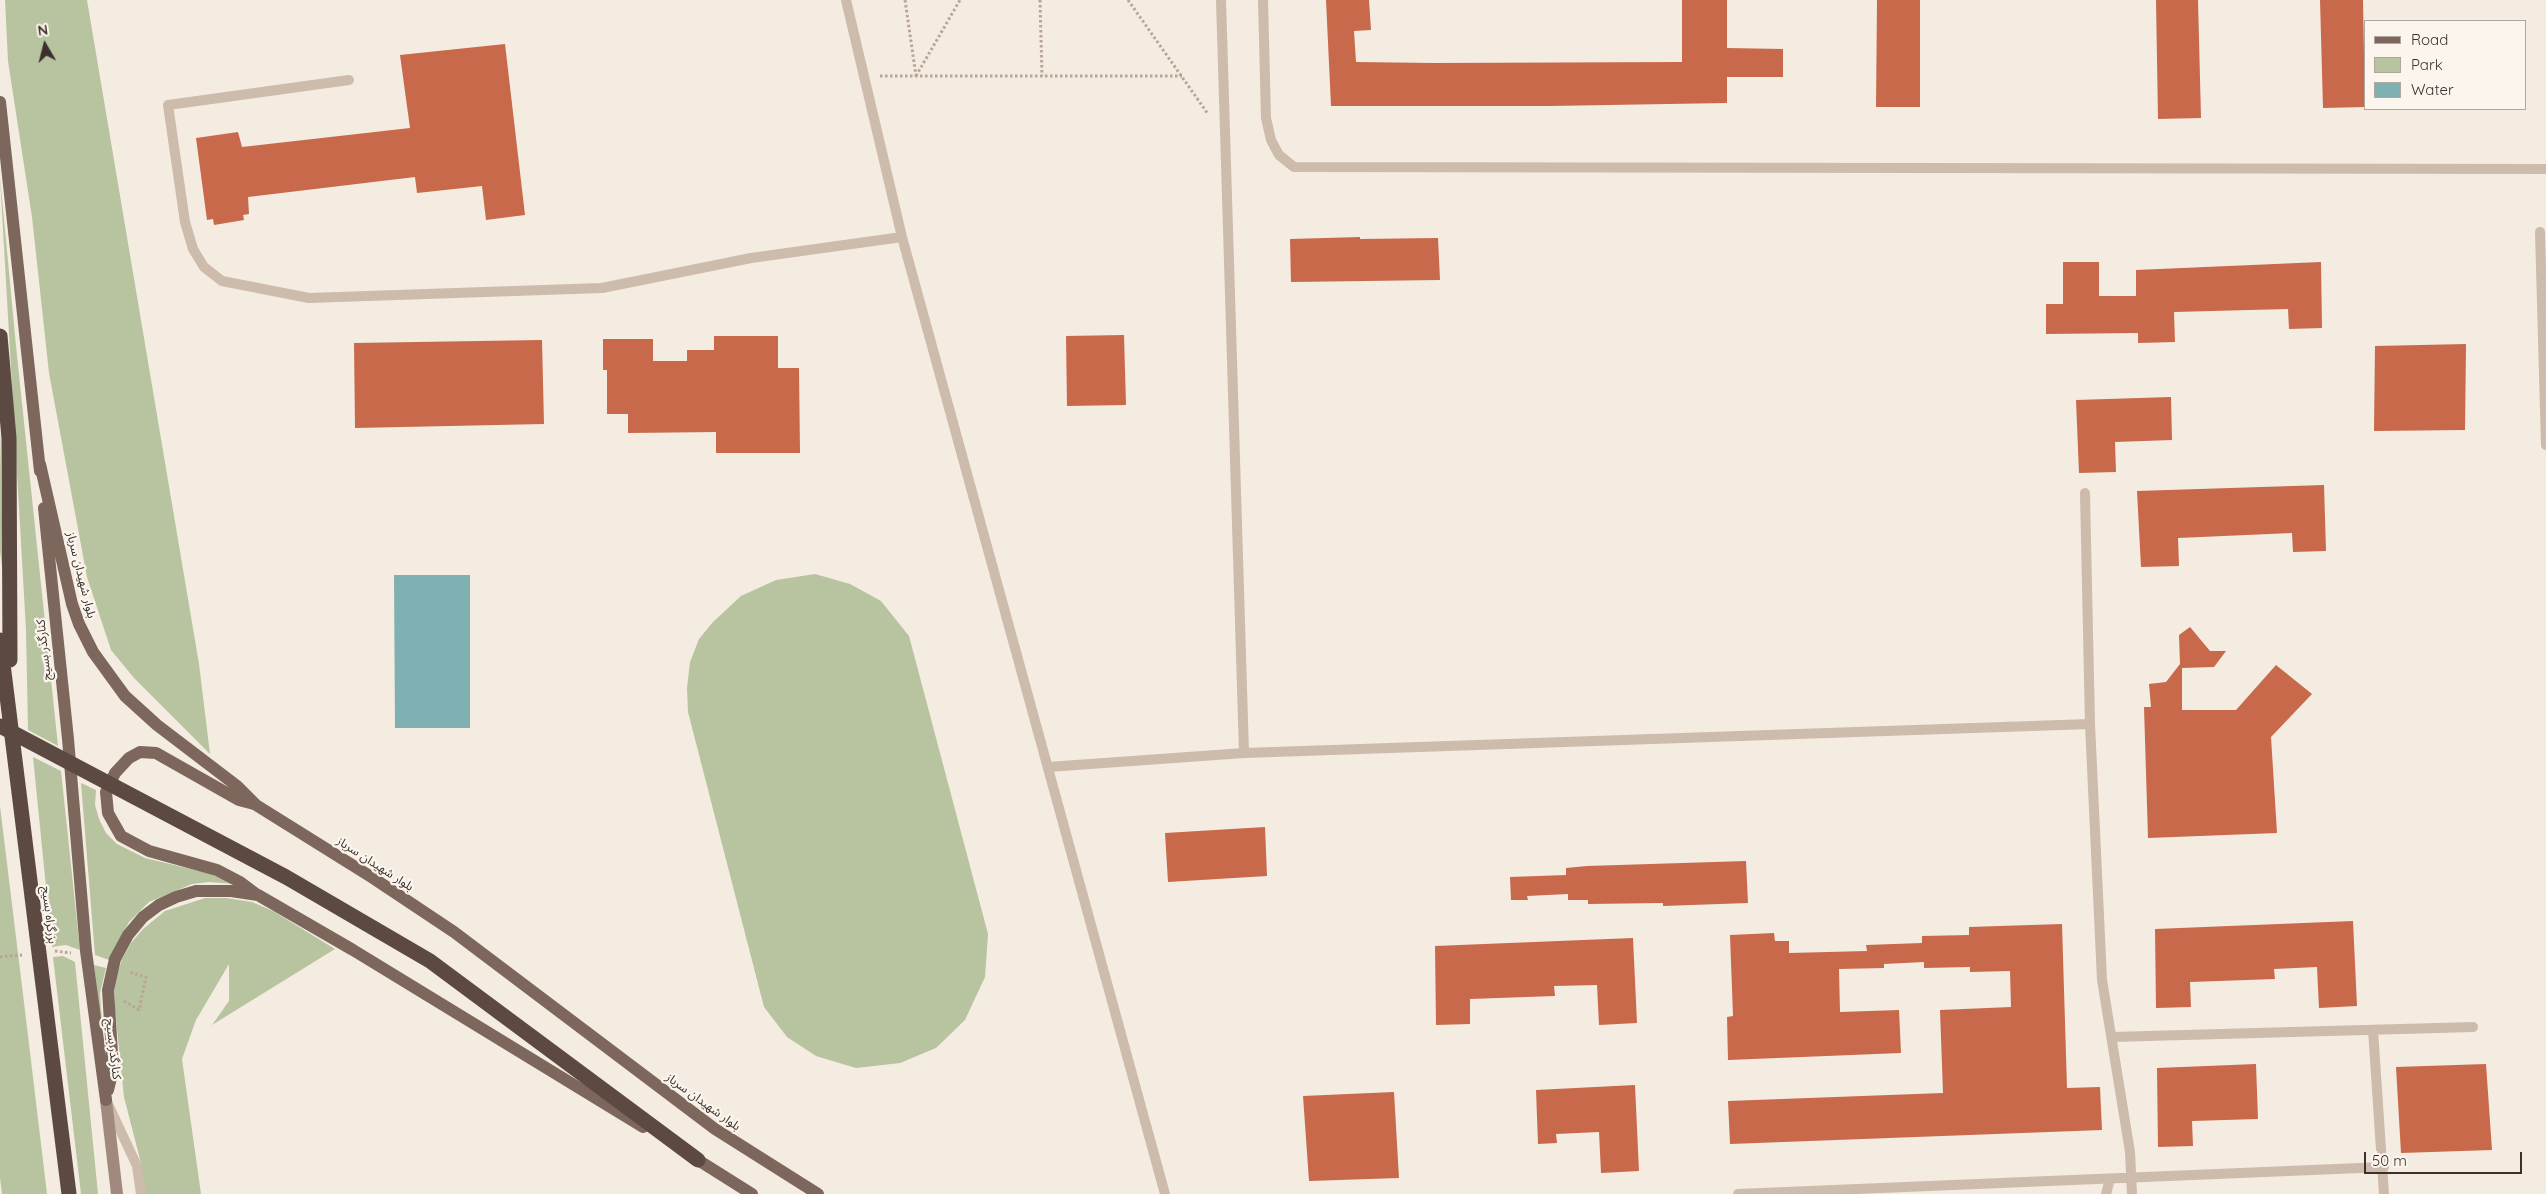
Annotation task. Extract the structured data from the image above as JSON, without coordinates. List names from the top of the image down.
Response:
{
  "streets": {
    "highway": ["بزرگراه بسیج"],
    "main road": ["بلوار شهیدان سرباز", "کنارگذر بسیج"]
  },
  "crossings": [
    ["بلوار شهیدان سرباز", "کنارگذر بسیج"]
  ],
  "legend": ["Road", "Park", "Water"],
  "scale_bar": "50 m",
  "north": "top"
}
